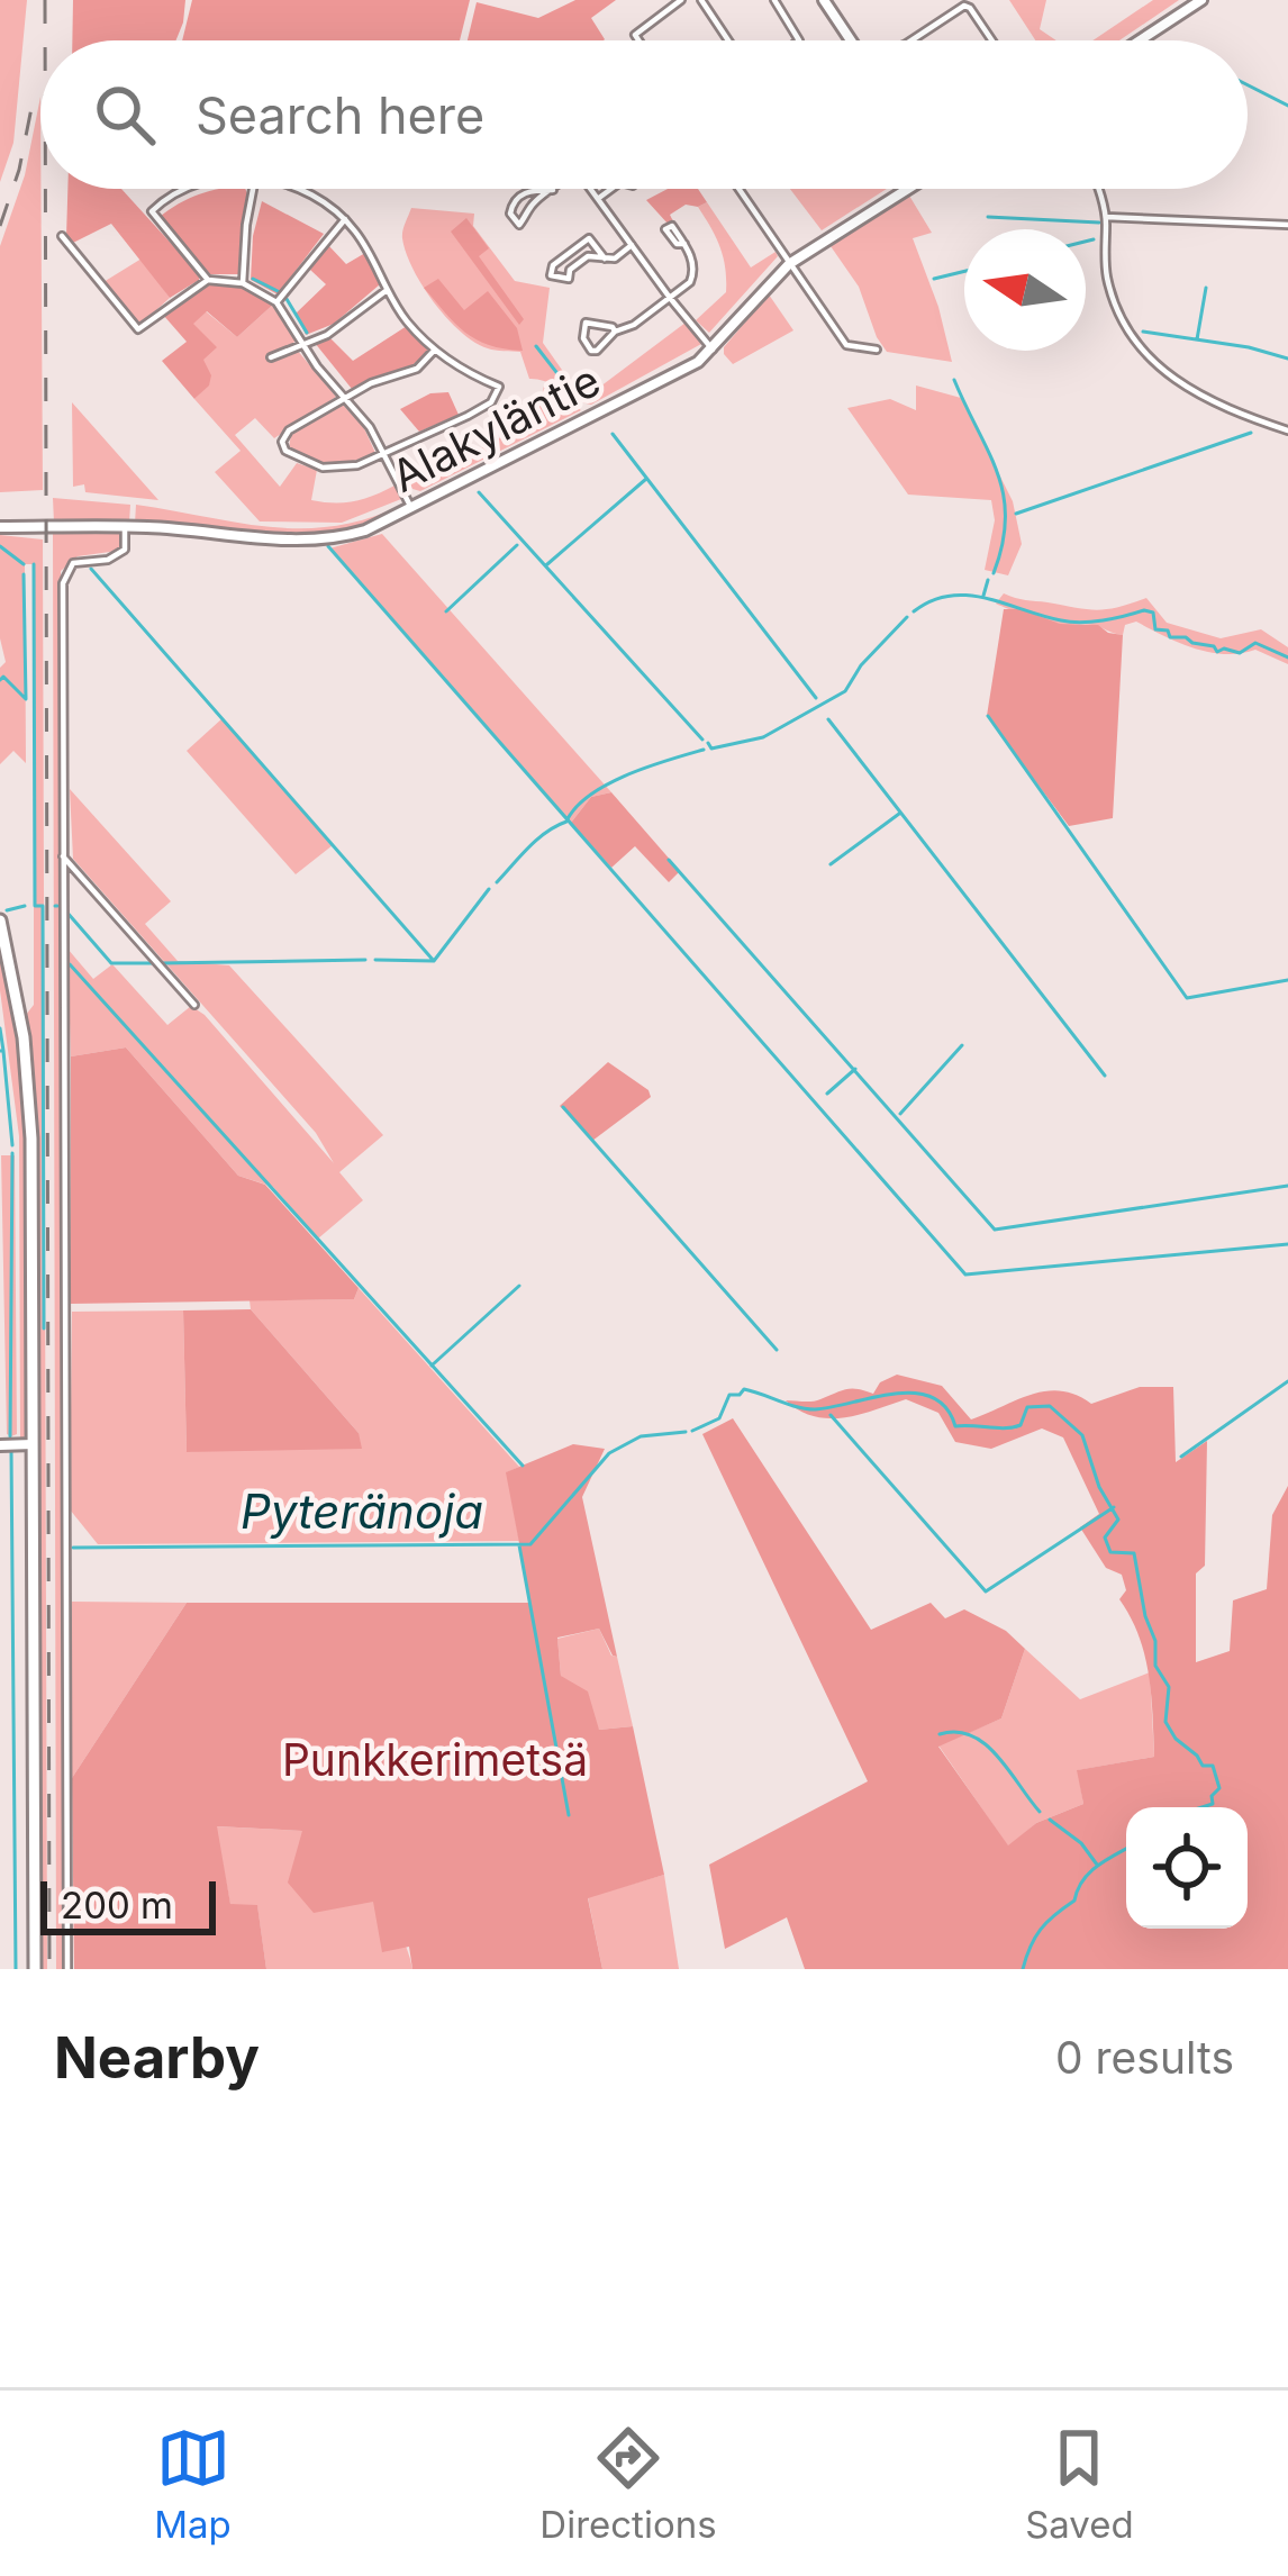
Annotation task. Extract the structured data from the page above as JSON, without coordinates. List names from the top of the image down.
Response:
{
  "streets": {
    "street": ["Alakyläntie"]
  },
  "water": ["Pyteränoja"],
  "parks": ["Punkkerimetsä"],
  "scale_bar": "200 m",
  "north": "left",
  "page": {
    "search": "Search here",
    "scale": "200 m",
    "heading": ["Nearby", "0 results"],
    "nav": ["Map", "Directions", "Saved"]
  }
}
